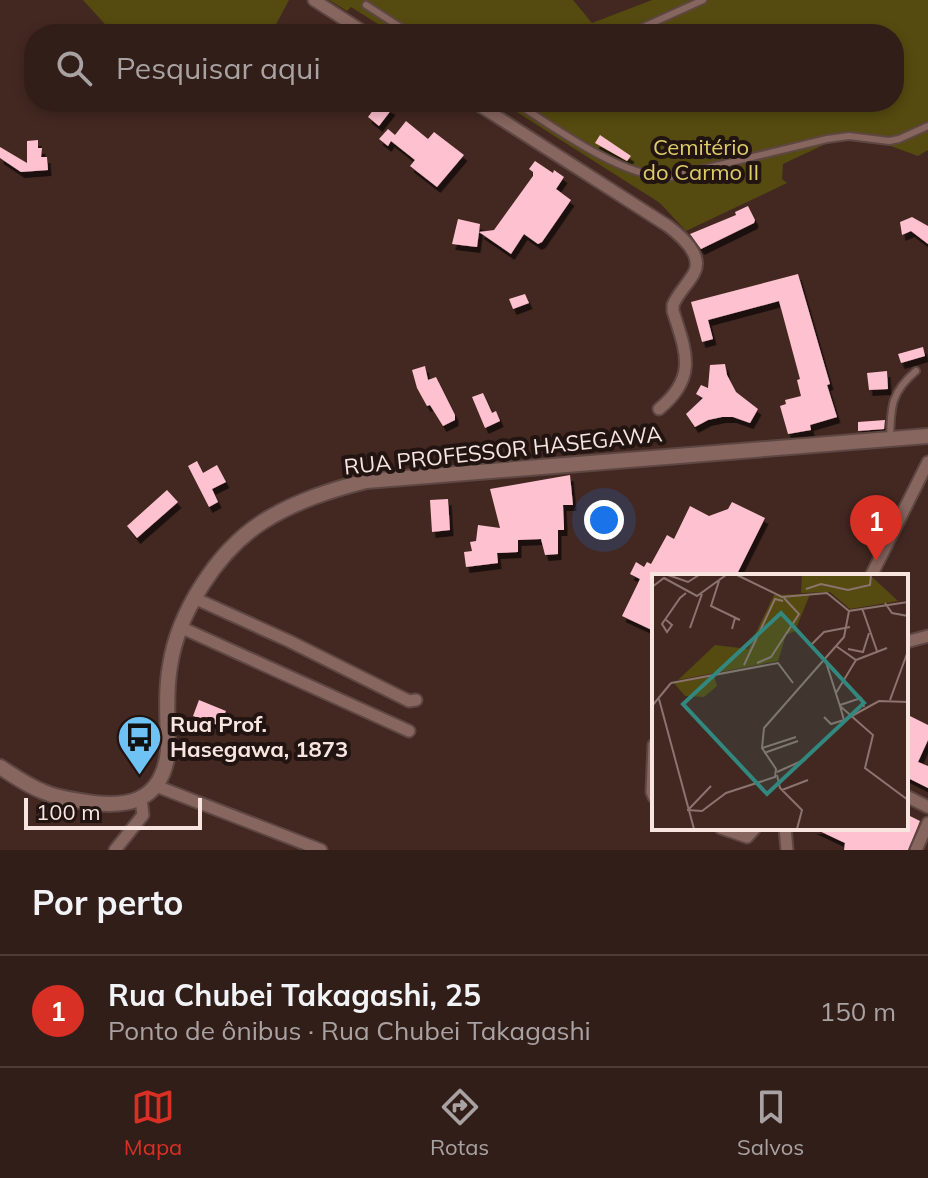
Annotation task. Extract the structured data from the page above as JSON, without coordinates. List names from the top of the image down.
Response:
{
  "streets": {
    "street": ["RUA PROFESSOR HASEGAWA"]
  },
  "parks": ["Cemitério do Carmo II"],
  "places": {
    "bus stop": ["Rua Prof. Hasegawa, 1873"]
  },
  "scale_bar": "100 m",
  "page": {
    "search": "Pesquisar aqui",
    "pins": "1",
    "scale": "100 m",
    "heading": "Por perto",
    "list": [
      {
        "mark": "1",
        "name": "Rua Chubei Takagashi, 25",
        "note": "Ponto de ônibus · Rua Chubei Takagashi",
        "value": "150 m"
      }
    ],
    "nav": ["Mapa", "Rotas", "Salvos"]
  }
}
